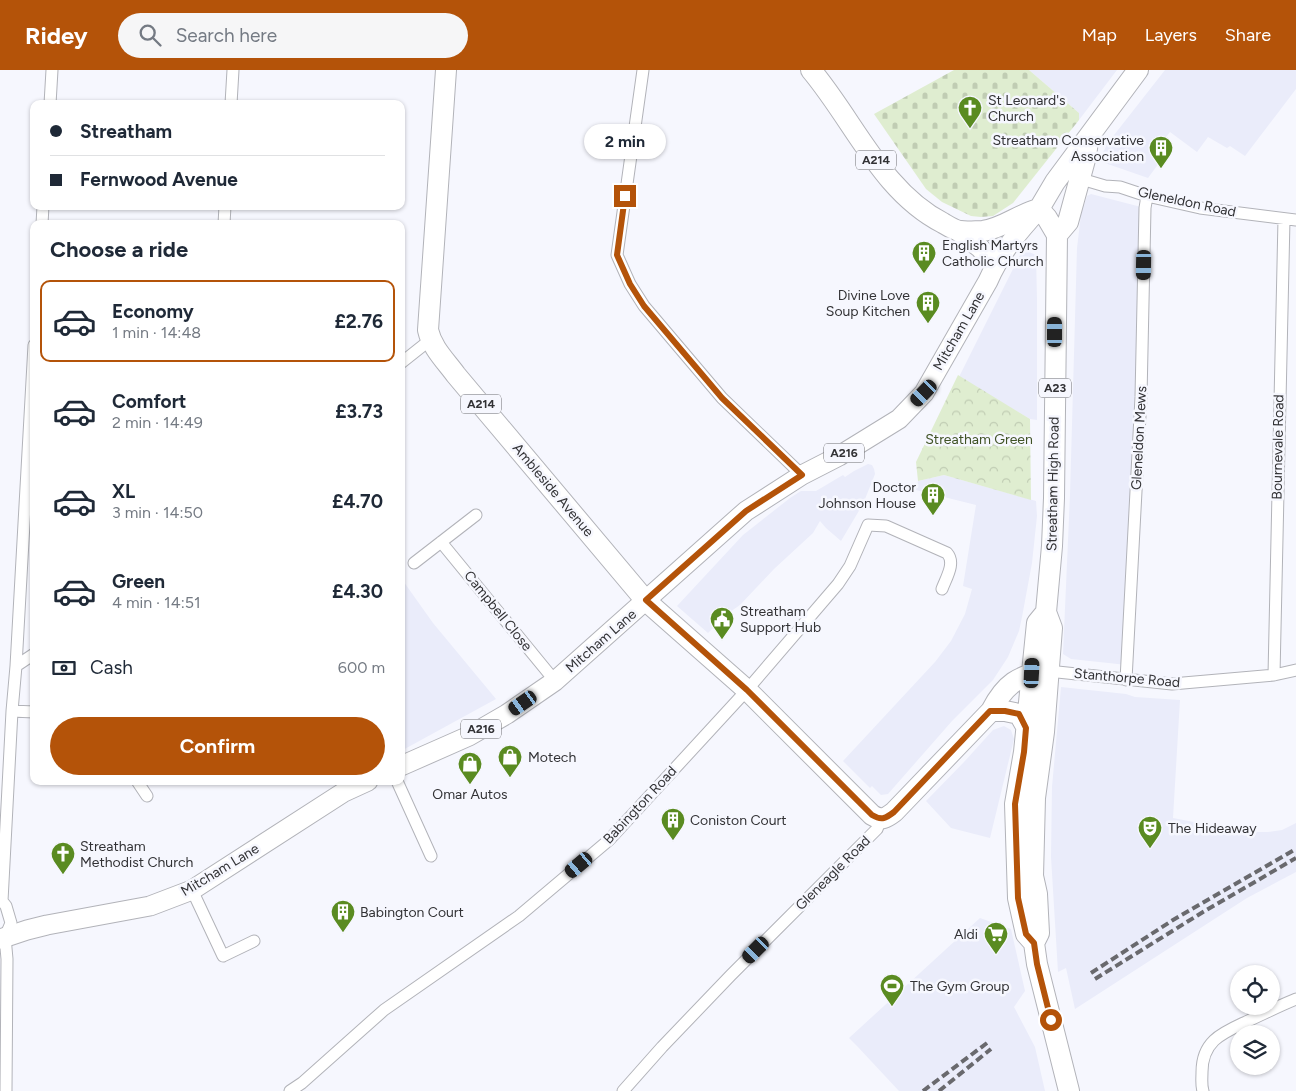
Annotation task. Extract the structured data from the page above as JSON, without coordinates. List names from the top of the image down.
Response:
{
  "streets": {
    "highway": [
      "A214",
      "A23",
      "Streatham High Road",
      "Ambleside Avenue",
      "Gleneagle Road"
    ],
    "main road": ["Mitcham Lane", "A216"],
    "street": [
      "Gleneldon Road",
      "Gleneldon Mews",
      "Bournevale Road",
      "Campbell Close",
      "Stanthorpe Road",
      "Babington Road"
    ]
  },
  "crossings": [
    ["A214", "Mitcham Lane"],
    ["A214", "Streatham High Road"],
    ["Gleneldon Road", "Gleneldon Mews"],
    ["Gleneldon Road", "Bournevale Road"],
    ["Gleneldon Road", "Streatham High Road"],
    ["Mitcham Lane", "Streatham High Road"],
    ["Mitcham Lane", "Ambleside Avenue"],
    ["Mitcham Lane", "Campbell Close"],
    ["Gleneldon Mews", "Stanthorpe Road"],
    ["Bournevale Road", "Stanthorpe Road"],
    ["Streatham High Road", "Stanthorpe Road"],
    ["Streatham High Road", "Gleneagle Road"],
    ["Ambleside Avenue", "Babington Road"],
    ["Ambleside Avenue", "Gleneagle Road"],
    ["Stanthorpe Road", "Gleneagle Road"]
  ],
  "parks": ["Streatham Green"],
  "places": {
    "church": ["St Leonard's Church", "Streatham Methodist Church"],
    "building": [
      "Streatham Conservative Association",
      "English Martyrs Catholic Church",
      "Divine Love Soup Kitchen",
      "Doctor Johnson House",
      "Coniston Court",
      "Babington Court"
    ],
    "public building": ["Streatham Support Hub"],
    "shop": ["Motech", "Omar Autos"],
    "theatre": ["The Hideaway"],
    "supermarket": ["Aldi"],
    "sports": ["The Gym Group"]
  },
  "page": {
    "header": "Ridey",
    "search": "Search here",
    "nav": ["Map", "Layers", "Share"],
    "banner": ["Streatham", "Fernwood Avenue"],
    "bubble": "2 min",
    "heading": "Choose a ride",
    "list": [
      {
        "name": "Economy",
        "note": "1 min · 14:48",
        "value": "£2.76"
      },
      {
        "name": "Comfort",
        "note": "2 min · 14:49",
        "value": "£3.73"
      },
      {
        "name": "XL",
        "note": "3 min · 14:50",
        "value": "£4.70"
      },
      {
        "name": "Green",
        "note": "4 min · 14:51",
        "value": "£4.30"
      }
    ],
    "pay": ["Cash", "600 m"],
    "buttons": "Confirm"
  }
}
